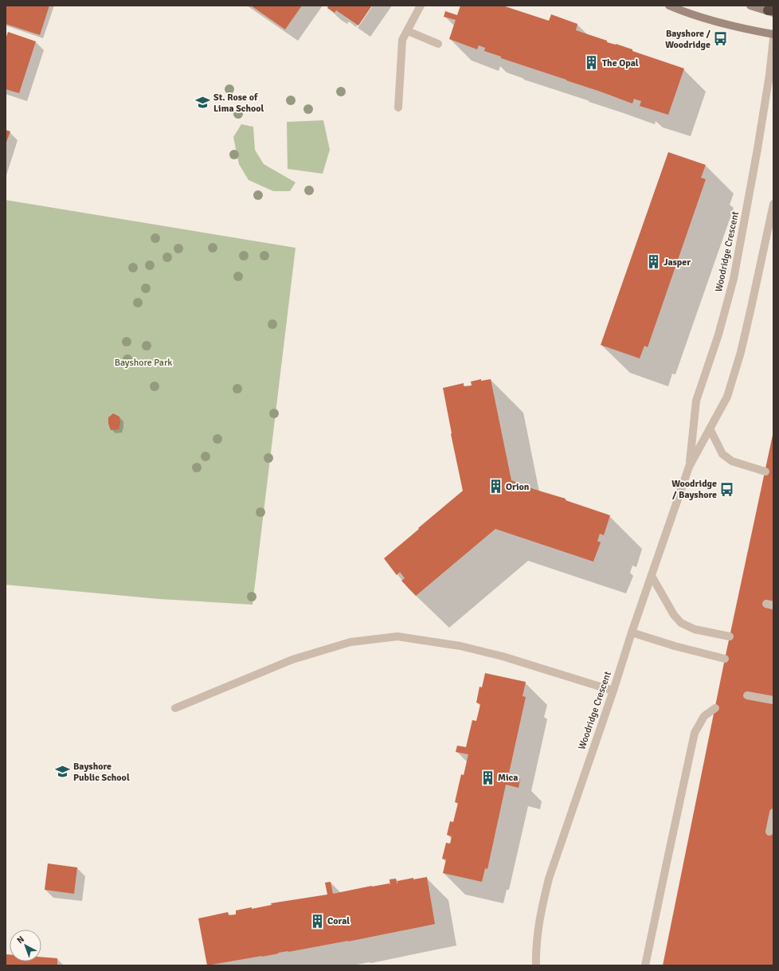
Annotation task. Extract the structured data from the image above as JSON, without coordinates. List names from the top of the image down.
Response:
{
  "streets": {
    "street": ["Woodridge Crescent"]
  },
  "parks": ["Bayshore Park"],
  "places": {
    "bus stop": ["Bayshore / Woodridge", "Woodridge / Bayshore"],
    "building": [
      "The Opal",
      "Jasper",
      "Orion",
      "Mica",
      "Coral"
    ],
    "school or university": ["St. Rose of Lima School", "Bayshore Public School"]
  },
  "north": "top left"
}
